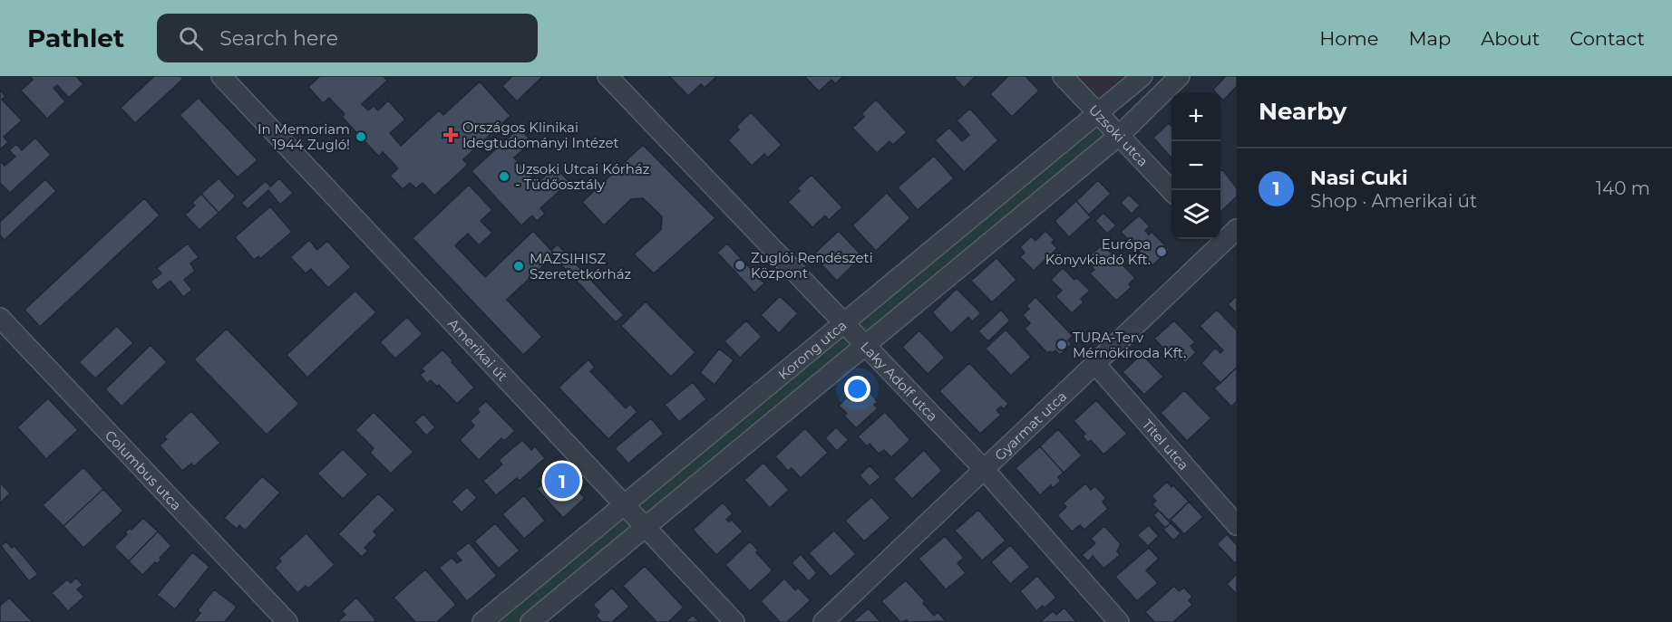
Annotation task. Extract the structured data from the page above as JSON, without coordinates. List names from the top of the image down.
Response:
{
  "streets": {
    "street": [
      "Uzsoki utca",
      "Amerikai út",
      "Korong utca",
      "Laky Adolf utca",
      "Gyarmat utca",
      "Titel utca",
      "Columbus utca"
    ]
  },
  "crossings": [
    ["Uzsoki utca", "Korong utca"],
    ["Amerikai út", "Korong utca"],
    ["Korong utca", "Laky Adolf utca"],
    ["Laky Adolf utca", "Gyarmat utca"],
    ["Gyarmat utca", "Titel utca"]
  ],
  "places": {
    "health": ["Országos Klinikai Idegtudományi Intézet"],
    "other": [
      "In Memoriam 1944 Zugló!",
      "Uzsoki Utcai Kórház - Tüdőosztály",
      "Európa Könyvkiadó Kft.",
      "Zuglói Rendészeti Központ",
      "MAZSIHISZ Szeretetkórház",
      "TURA-Terv Mérnökiroda Kft."
    ]
  },
  "page": {
    "header": "Pathlet",
    "search": "Search here",
    "nav": [
      "Home",
      "Map",
      "About",
      "Contact"
    ],
    "heading": "Nearby",
    "map_buttons": ["+", "−"],
    "list": [
      {
        "mark": "1",
        "name": "Nasi Cuki",
        "note": "Shop · Amerikai út",
        "value": "140 m"
      }
    ],
    "pins": "1"
  }
}
